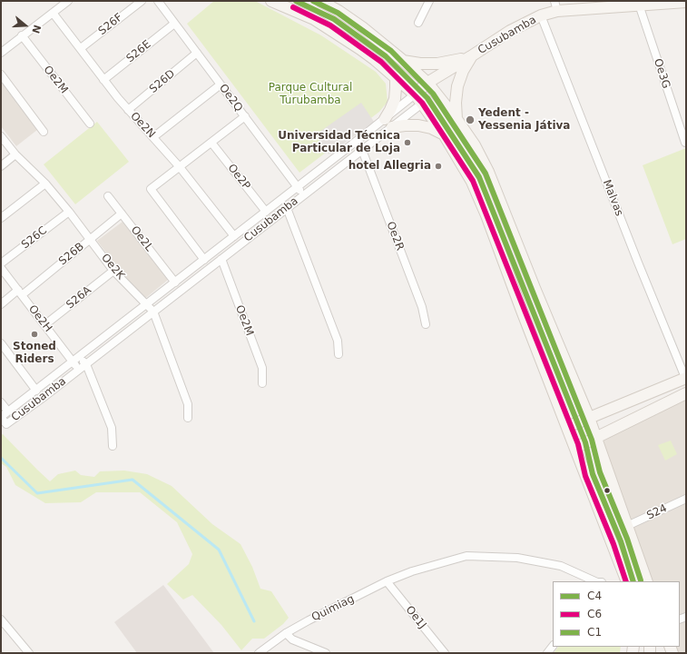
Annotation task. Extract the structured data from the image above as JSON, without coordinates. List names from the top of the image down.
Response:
{
  "streets": {
    "main road": ["Cusubamba"],
    "street": [
      "S26F",
      "S26E",
      "Oe3G",
      "Oe2M",
      "S26D",
      "Oe2Q",
      "Oe2N",
      "Oe2P",
      "Malvas",
      "Oe2R",
      "S26C",
      "Oe2L",
      "S26B",
      "Oe2K",
      "S26A",
      "Oe2H",
      "S24",
      "Quimiag",
      "Oe1J"
    ]
  },
  "crossings": [
    ["S26F", "Oe2N"],
    ["Cusubamba", "Oe3G"],
    ["Cusubamba", "Oe2M"],
    ["Cusubamba", "Oe2Q"],
    ["Cusubamba", "Oe2N"],
    ["Cusubamba", "Oe2P"],
    ["Cusubamba", "Malvas"],
    ["Cusubamba", "Oe2R"],
    ["Cusubamba", "Oe2L"],
    ["Cusubamba", "Oe2K"],
    ["Cusubamba", "Oe2H"],
    ["S26E", "Oe2Q"],
    ["S26E", "Oe2N"],
    ["S26D", "Oe2Q"],
    ["S26D", "Oe2N"],
    ["S26C", "Oe2K"],
    ["Oe2L", "S26B"],
    ["S26B", "Oe2K"],
    ["S26B", "Oe2H"],
    ["Oe2K", "S26A"],
    ["S26A", "Oe2H"],
    ["Quimiag", "Oe1J"]
  ],
  "parks": ["Parque Cultural Turubamba"],
  "places": [
    "Yedent - Yessenia Játiva",
    "Universidad Técnica Particular de Loja",
    "hotel Allegria",
    "Stoned Riders"
  ],
  "lines": ["transit line C4", "transit line C1", "transit line C6"],
  "legend": ["C4", "C6", "C1"],
  "north": "right"
}
